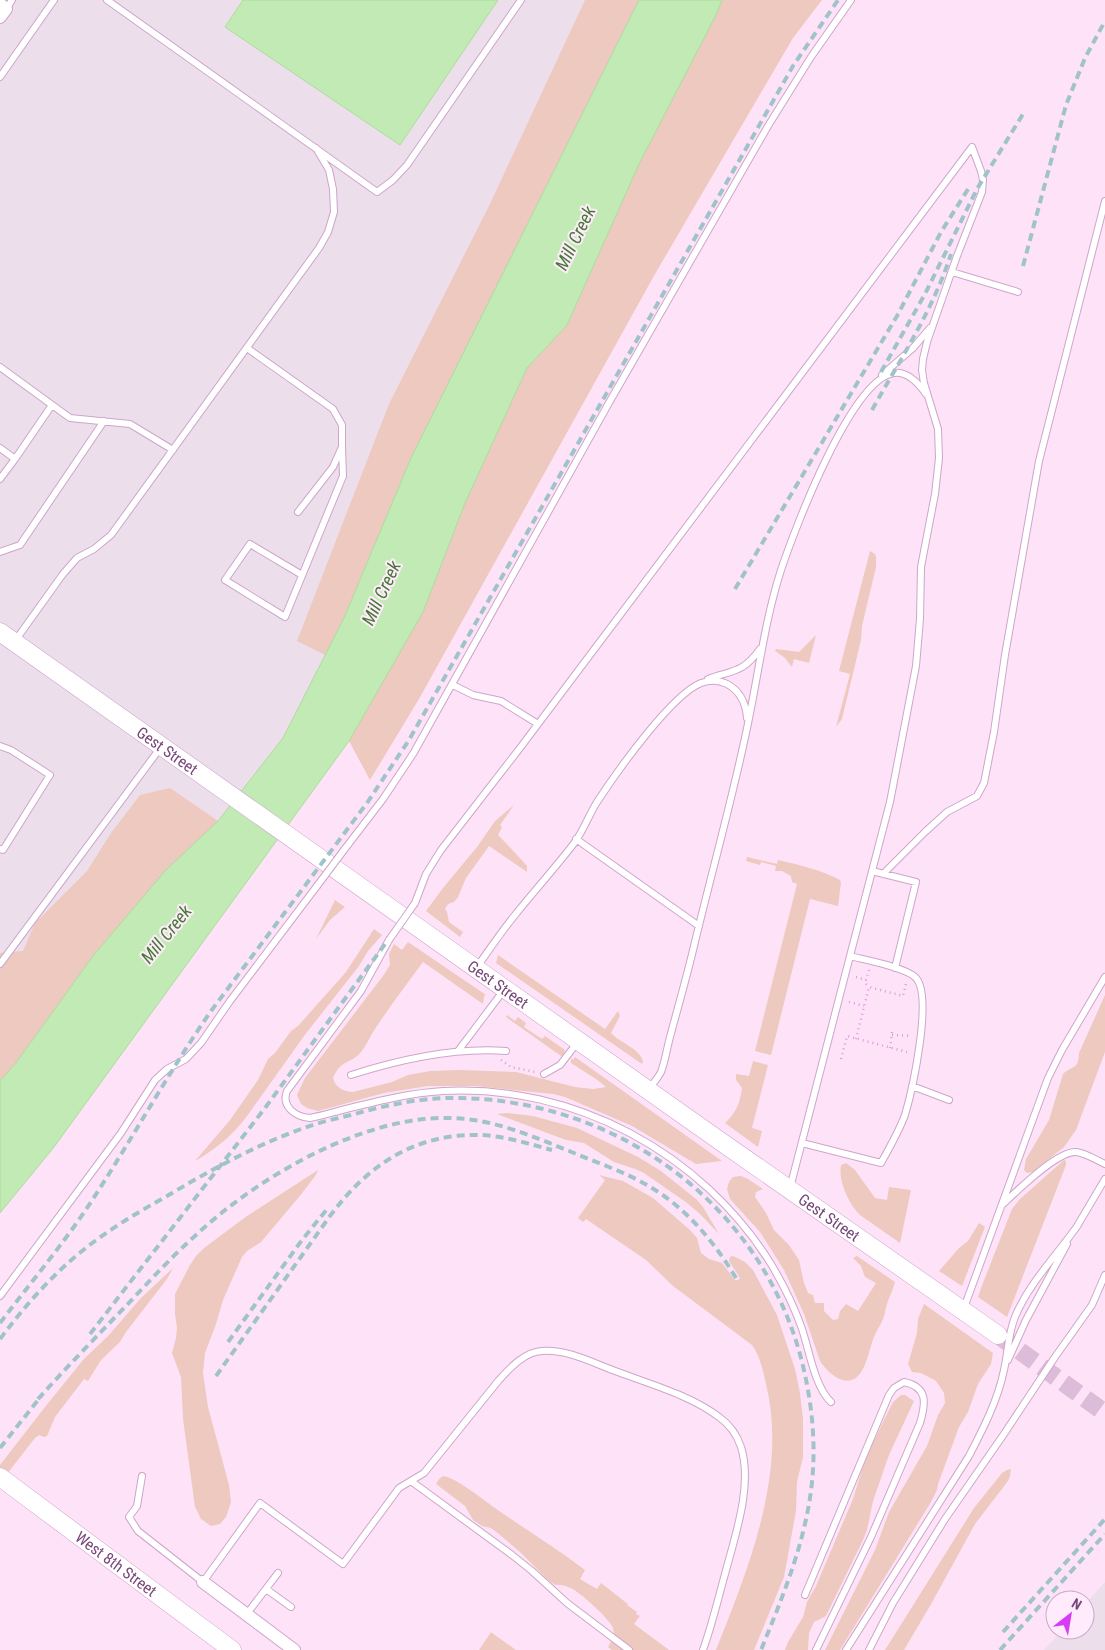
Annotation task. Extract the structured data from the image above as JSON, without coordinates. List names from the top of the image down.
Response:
{
  "streets": {
    "street": ["Gest Street", "West 8th Street"]
  },
  "water": ["Mill Creek"],
  "north": "top right"
}
